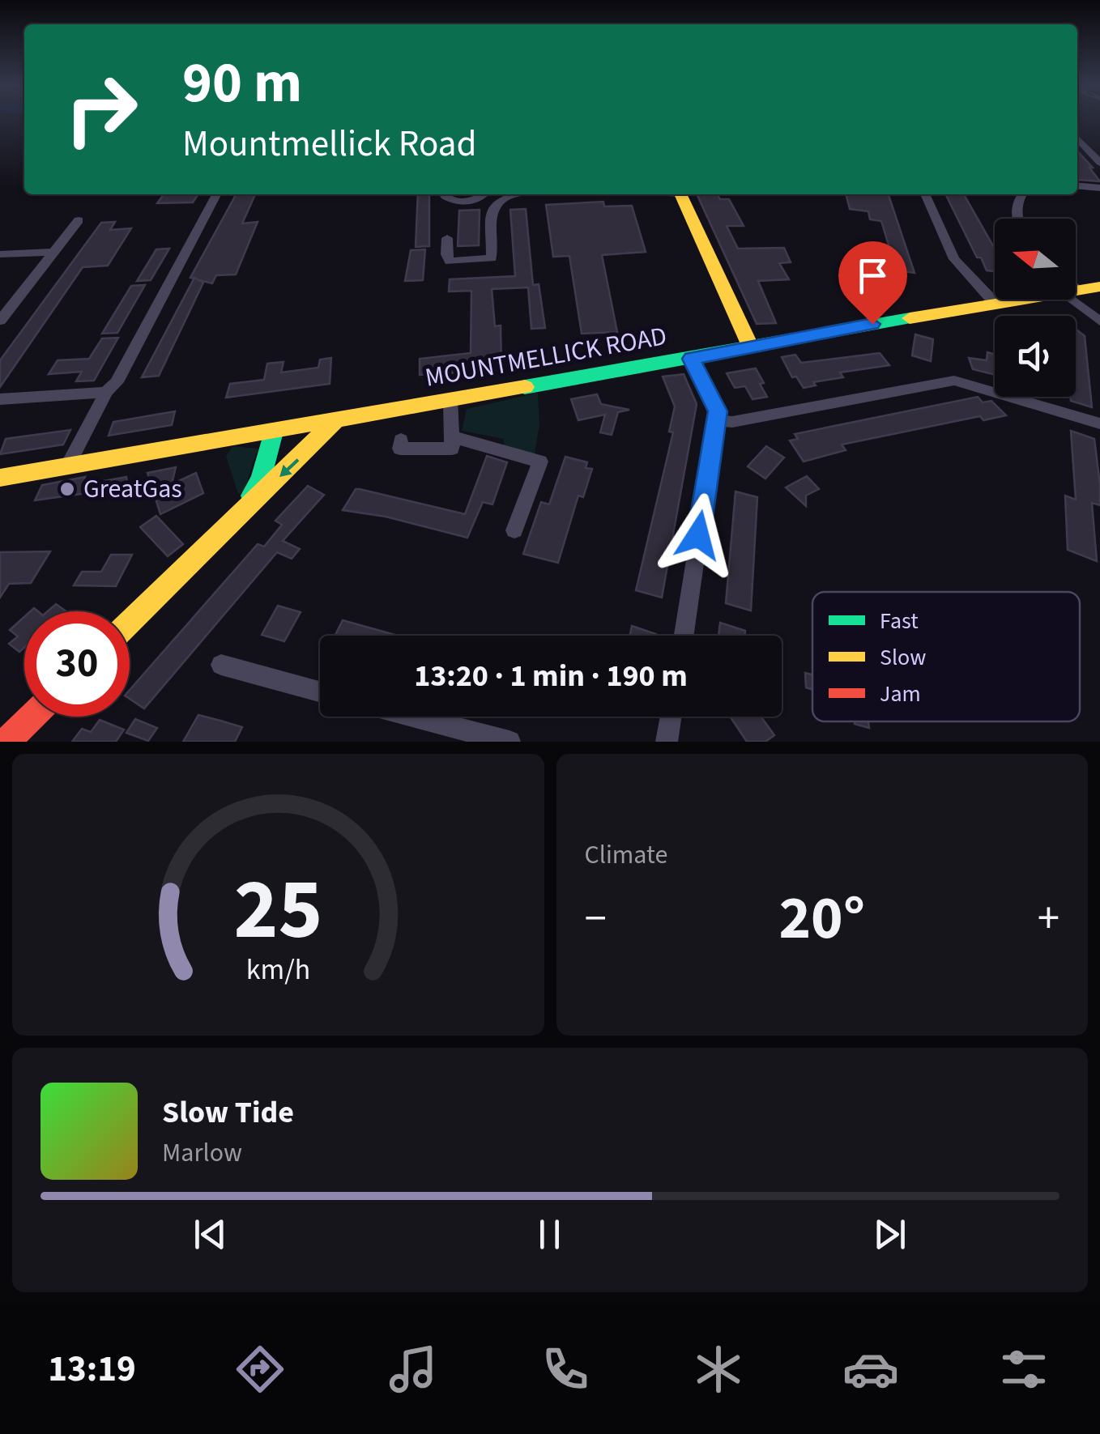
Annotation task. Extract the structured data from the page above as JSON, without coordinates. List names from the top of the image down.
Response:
{
  "streets": {
    "main road": ["MOUNTMELLICK ROAD"]
  },
  "places": ["GreatGas"],
  "legend": ["Fast", "Slow", "Jam"],
  "north": "left",
  "page": {
    "turn": ["90 m", "Mountmellick Road"],
    "limit": "30",
    "trip": "13:20 · 1 min · 190 m",
    "tile": "Climate",
    "heat": ["−", "20°", "+"],
    "song": ["Slow Tide", "Marlow"],
    "tabs": "13:19",
    "gauge": ["25", "km/h"]
  }
}
